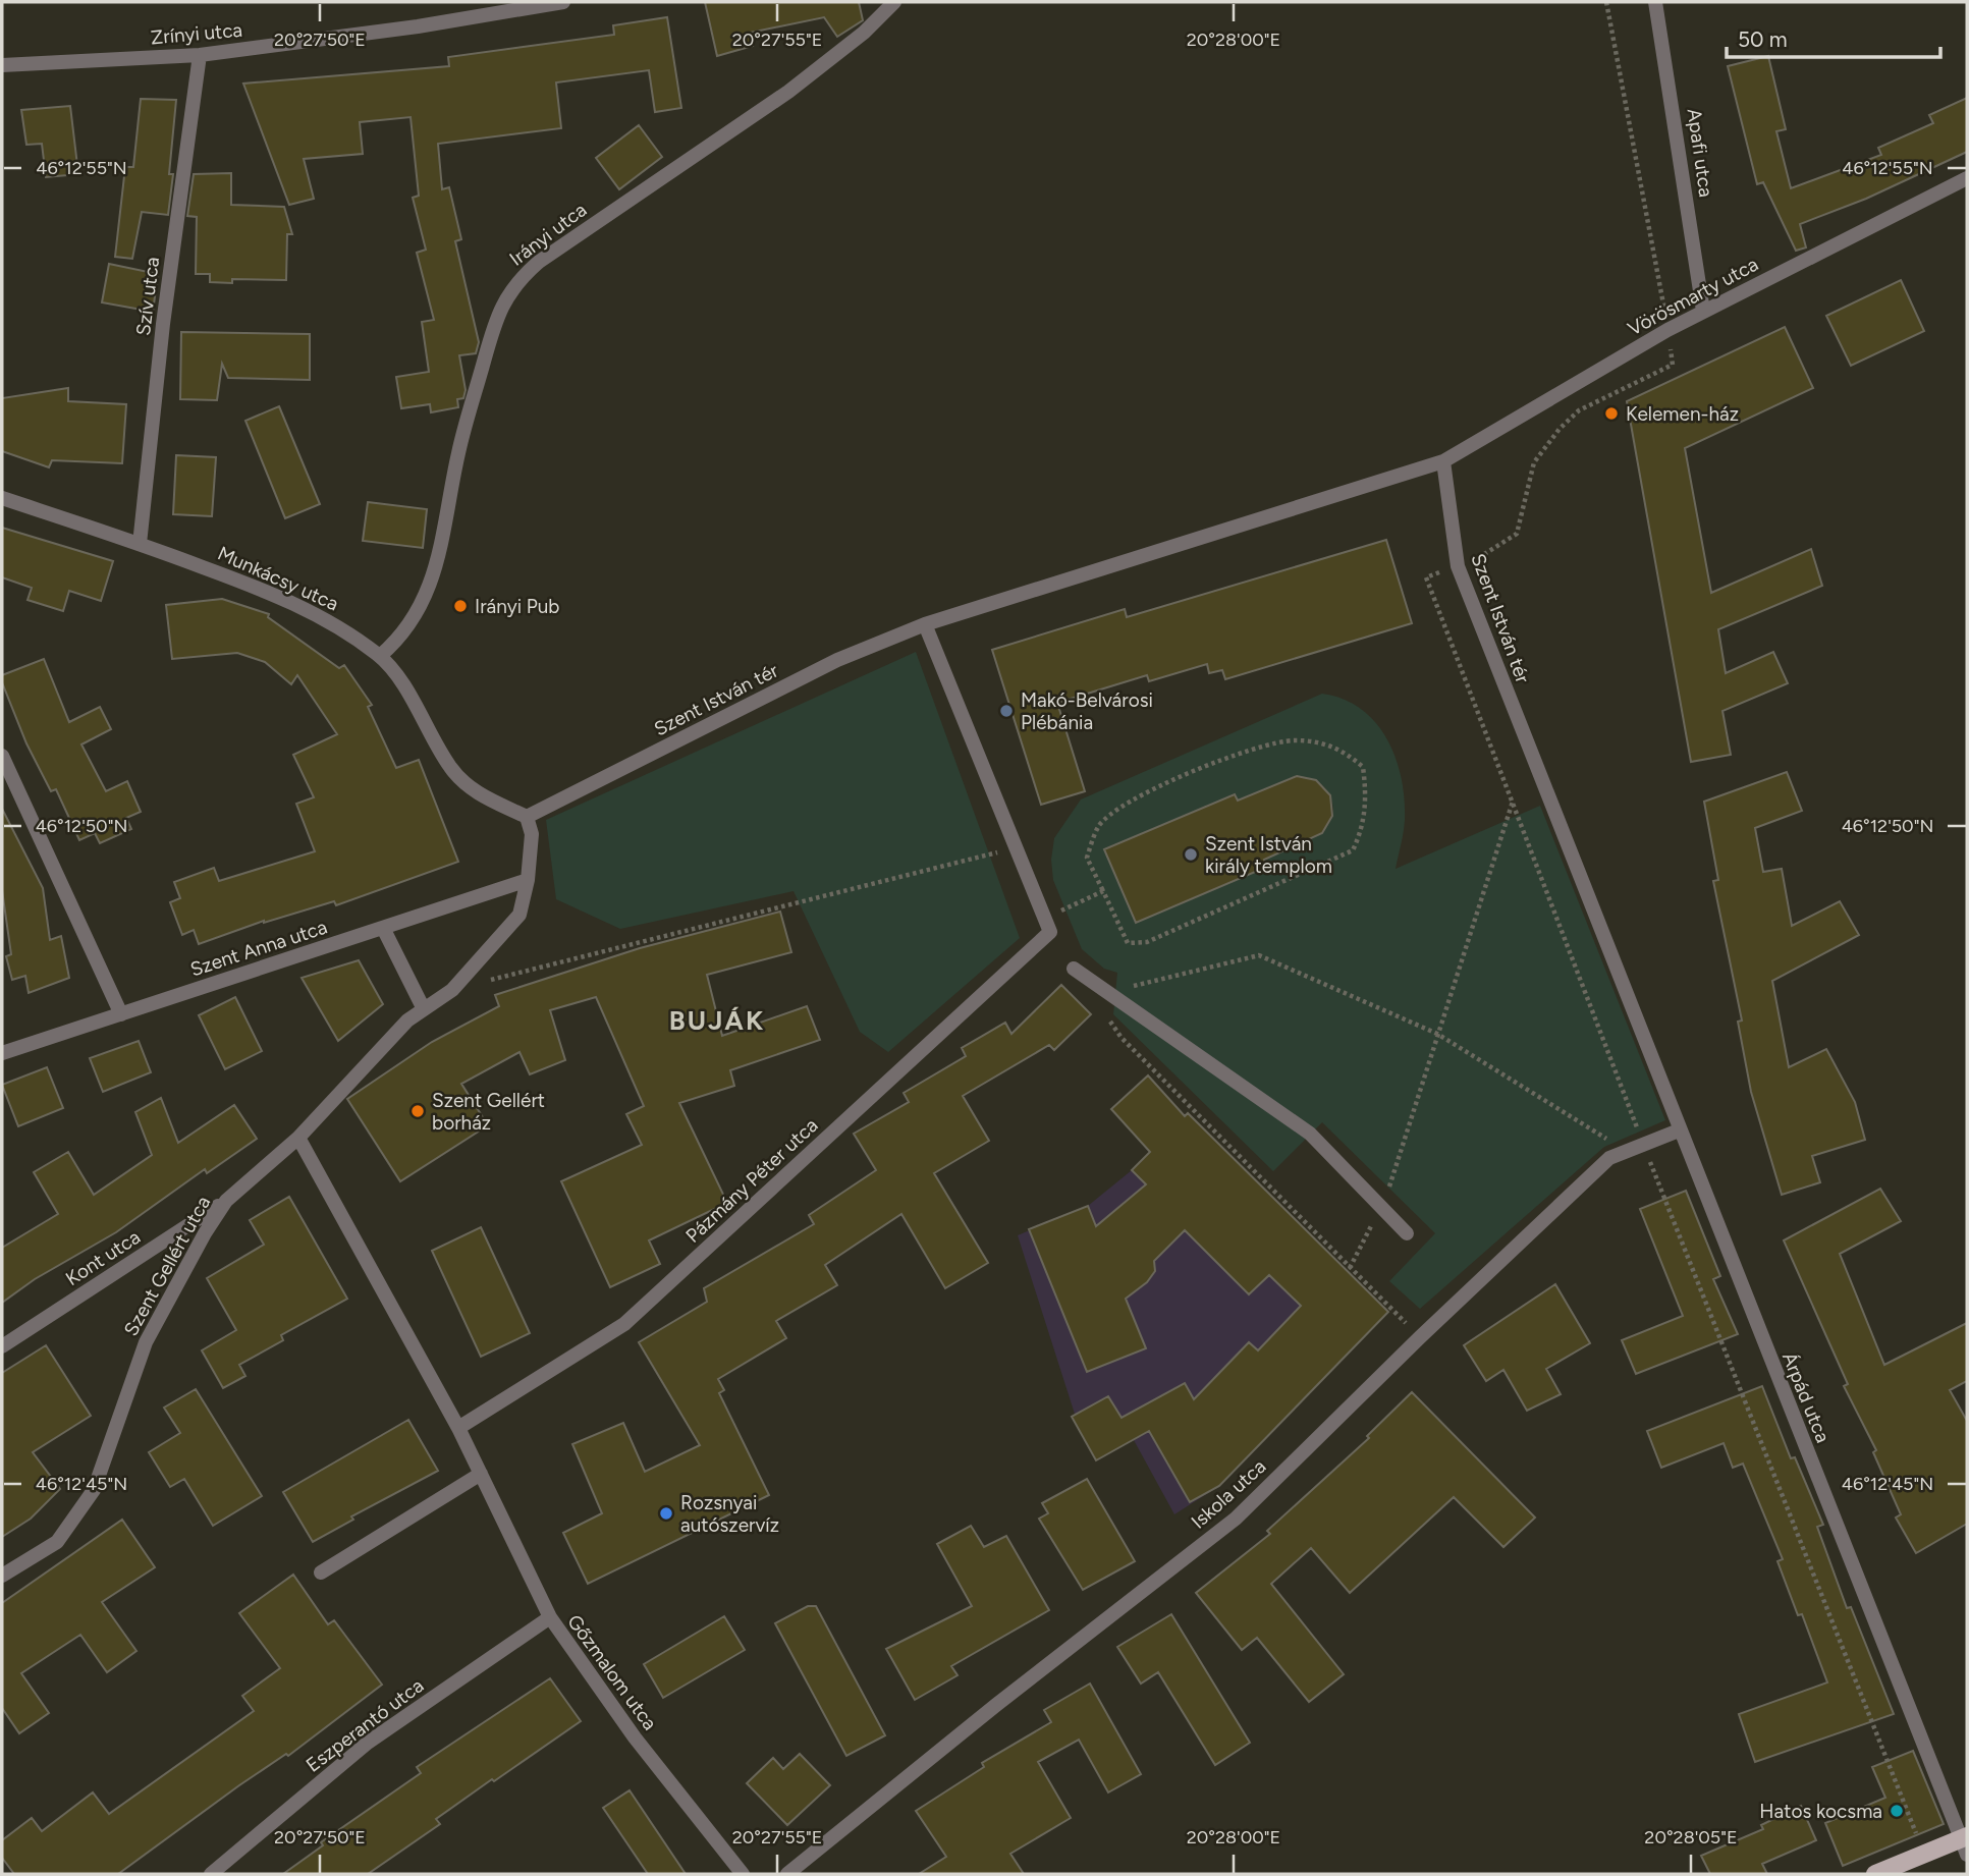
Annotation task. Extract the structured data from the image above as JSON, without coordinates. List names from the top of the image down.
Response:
{
  "streets": {
    "street": [
      "Zrínyi utca",
      "Apafi utca",
      "Irányi utca",
      "Szív utca",
      "Vörösmarty utca",
      "Munkácsy utca",
      "Szent István tér",
      "Szent Anna utca",
      "Pázmány Péter utca",
      "Kont utca",
      "Szent Gellért utca",
      "Árpád utca",
      "Iskola utca",
      "Gőzmalom utca",
      "Eszperantó utca"
    ]
  },
  "crossings": [
    ["Zrínyi utca", "Szív utca"],
    ["Apafi utca", "Vörösmarty utca"],
    ["Irányi utca", "Munkácsy utca"],
    ["Szív utca", "Munkácsy utca"],
    ["Vörösmarty utca", "Szent István tér"],
    ["Munkácsy utca", "Szent István tér"],
    ["Szent István tér", "Árpád utca"],
    ["Szent István tér", "Iskola utca"],
    ["Szent Anna utca", "Szent Gellért utca"],
    ["Pázmány Péter utca", "Gőzmalom utca"],
    ["Kont utca", "Szent Gellért utca"],
    ["Szent Gellért utca", "Gőzmalom utca"],
    ["Árpád utca", "Iskola utca"],
    ["Gőzmalom utca", "Eszperantó utca"]
  ],
  "districts": ["BUJÁK"],
  "places": [
    "Kelemen-ház",
    "Irányi Pub",
    "Makó-Belvárosi Plébánia",
    "Szent István király templom",
    "Szent Gellért borház",
    "Rozsnyai autószervíz",
    "Hatos kocsma"
  ],
  "scale_bar": "50 m",
  "coordinates": [
    "20°27'50\"E",
    "20°27'55\"E",
    "20°28'00\"E",
    "46°12'55\"N",
    "46°12'50\"N",
    "46°12'45\"N",
    "20°28'05\"E"
  ]
}
